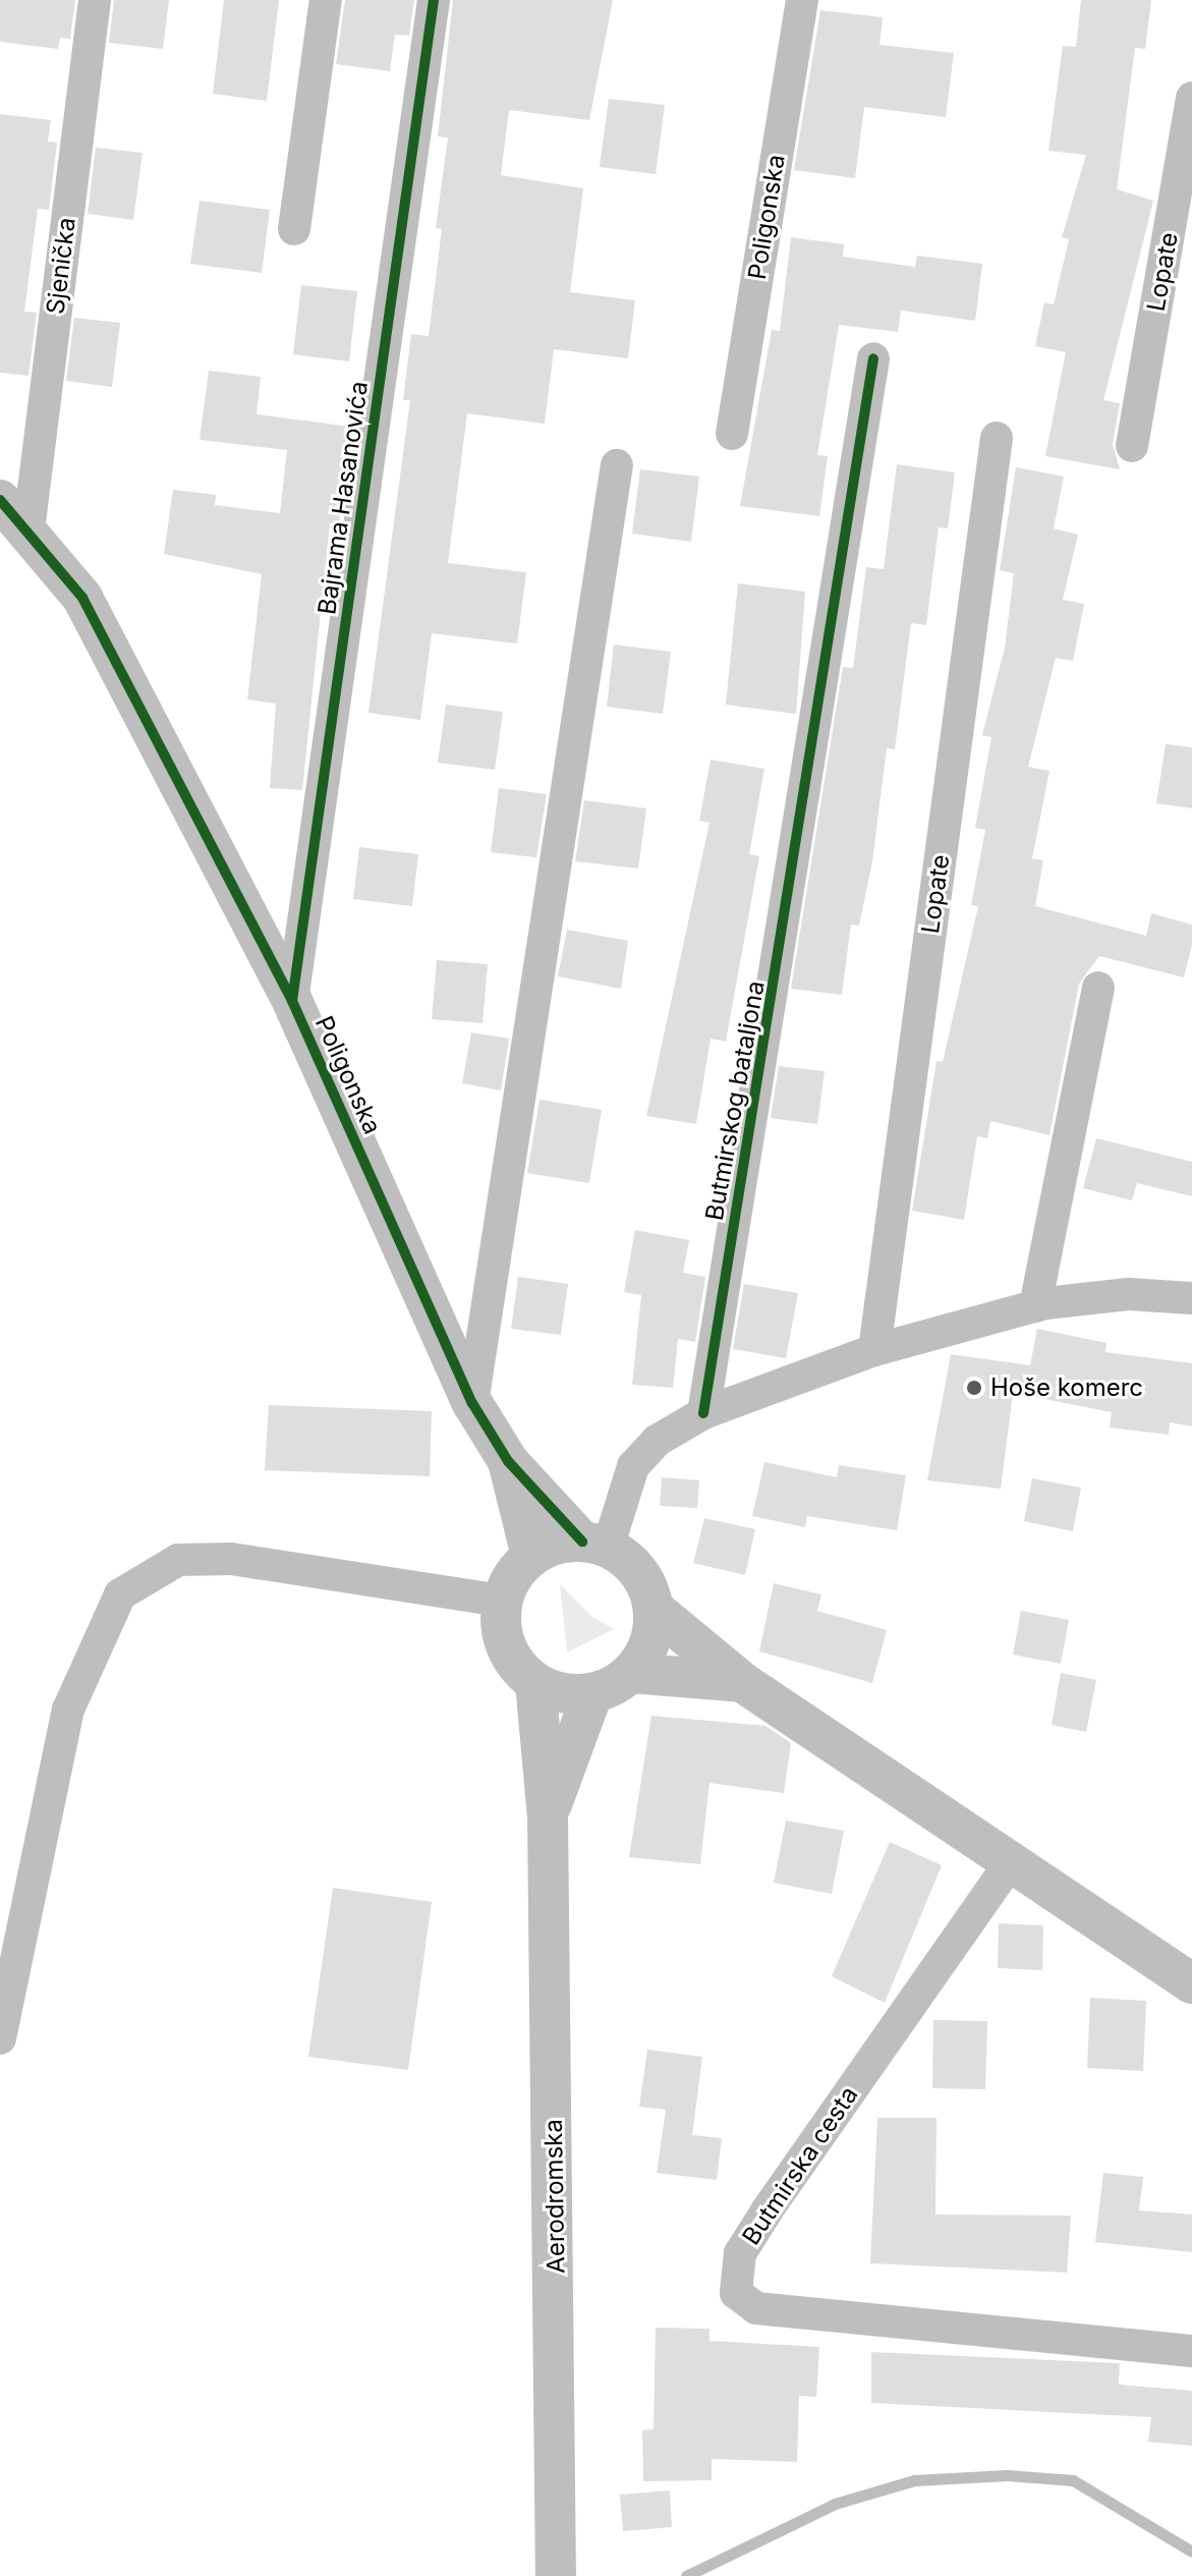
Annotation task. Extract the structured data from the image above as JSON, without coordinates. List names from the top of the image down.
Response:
{
  "streets": {
    "street": [
      "Poligonska",
      "Sjenička",
      "Lopate",
      "Bajrama Hasanovića",
      "Butmirskog bataljona",
      "Butmirska cesta",
      "Aerodromska"
    ]
  },
  "crossings": [
    ["Poligonska", "Sjenička"],
    ["Poligonska", "Bajrama Hasanovića"],
    ["Poligonska", "Aerodromska"]
  ],
  "places": ["Hoše komerc"]
}
